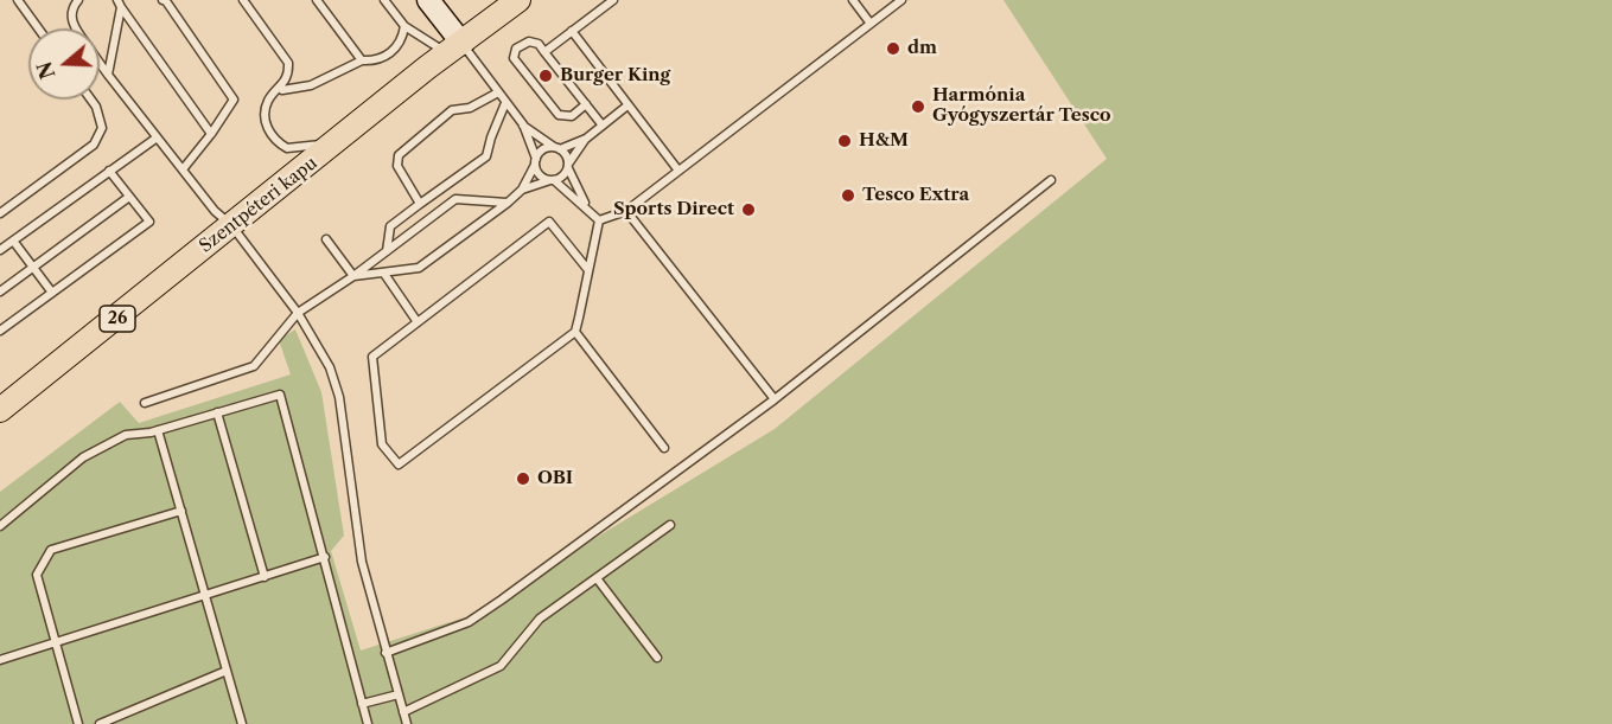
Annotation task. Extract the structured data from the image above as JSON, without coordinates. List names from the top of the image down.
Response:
{
  "streets": {
    "main road": ["Szentpéteri kapu", "26"]
  },
  "places": [
    "dm",
    "Burger King",
    "Harmónia Gyógyszertár Tesco",
    "H&M",
    "Tesco Extra",
    "Sports Direct",
    "OBI"
  ],
  "north": "left"
}
